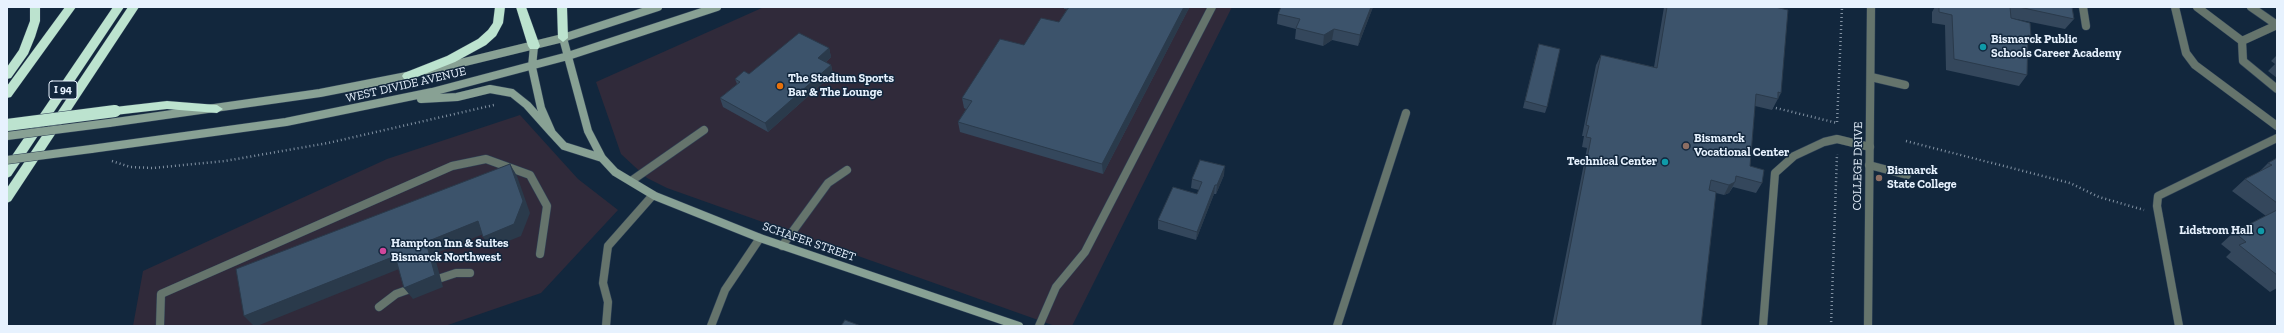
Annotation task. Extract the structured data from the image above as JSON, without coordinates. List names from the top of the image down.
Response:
{
  "streets": {
    "highway": ["I 94"],
    "main road": ["WEST DIVIDE AVENUE", "SCHAFER STREET"],
    "street": ["COLLEGE DRIVE"]
  },
  "crossings": [
    ["WEST DIVIDE AVENUE", "SCHAFER STREET"]
  ],
  "places": [
    "Bismarck Public Schools Career Academy",
    "The Stadium Sports Bar & The Lounge",
    "Bismarck Vocational Center",
    "Technical Center",
    "Bismarck State College",
    "Lidstrom Hall",
    "Hampton Inn & Suites Bismarck Northwest"
  ]
}
